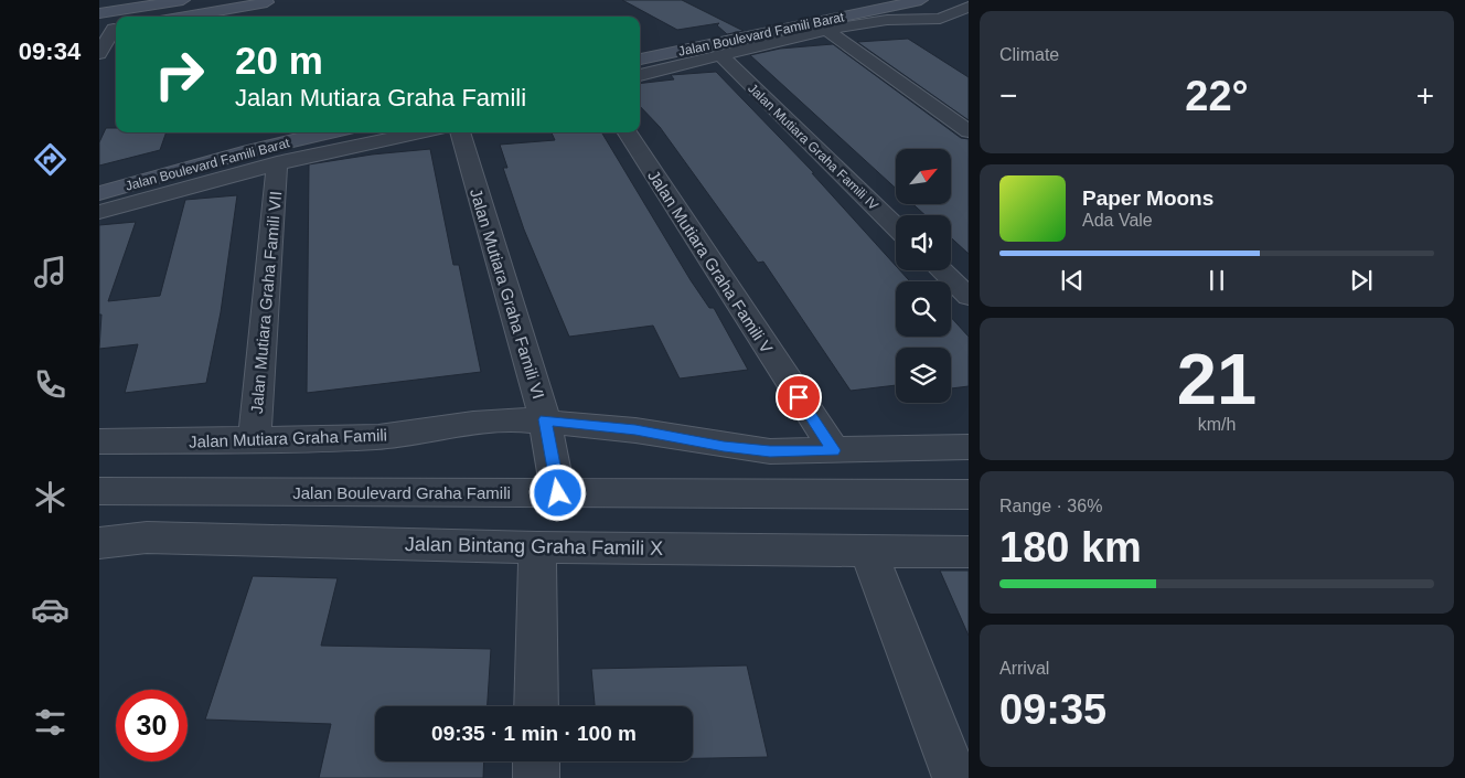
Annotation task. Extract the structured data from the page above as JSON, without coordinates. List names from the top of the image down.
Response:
{
  "streets": {
    "street": [
      "Jalan Boulevard Famili Barat",
      "Jalan Mutiara Graha Famili IV",
      "Jalan Mutiara Graha Famili V",
      "Jalan Mutiara Graha Famili VI",
      "Jalan Mutiara Graha Famili VII",
      "Jalan Mutiara Graha Famili",
      "Jalan Boulevard Graha Famili",
      "Jalan Bintang Graha Famili X"
    ]
  },
  "crossings": [
    ["Jalan Mutiara Graha Famili V", "Jalan Mutiara Graha Famili"],
    ["Jalan Mutiara Graha Famili VI", "Jalan Mutiara Graha Famili"],
    ["Jalan Mutiara Graha Famili VI", "Jalan Boulevard Graha Famili"],
    ["Jalan Mutiara Graha Famili VII", "Jalan Mutiara Graha Famili"]
  ],
  "north": "top right",
  "page": {
    "tabs": "09:34",
    "tile": [
      "Climate",
      ["21", "km/h"],
      ["Range · 36%", "180 km"],
      ["Arrival", "09:35"]
    ],
    "turn": ["20 m", "Jalan Mutiara Graha Famili"],
    "heat": ["−", "22°", "+"],
    "song": ["Paper Moons", "Ada Vale"],
    "limit": "30",
    "trip": "09:35 · 1 min · 100 m"
  }
}
